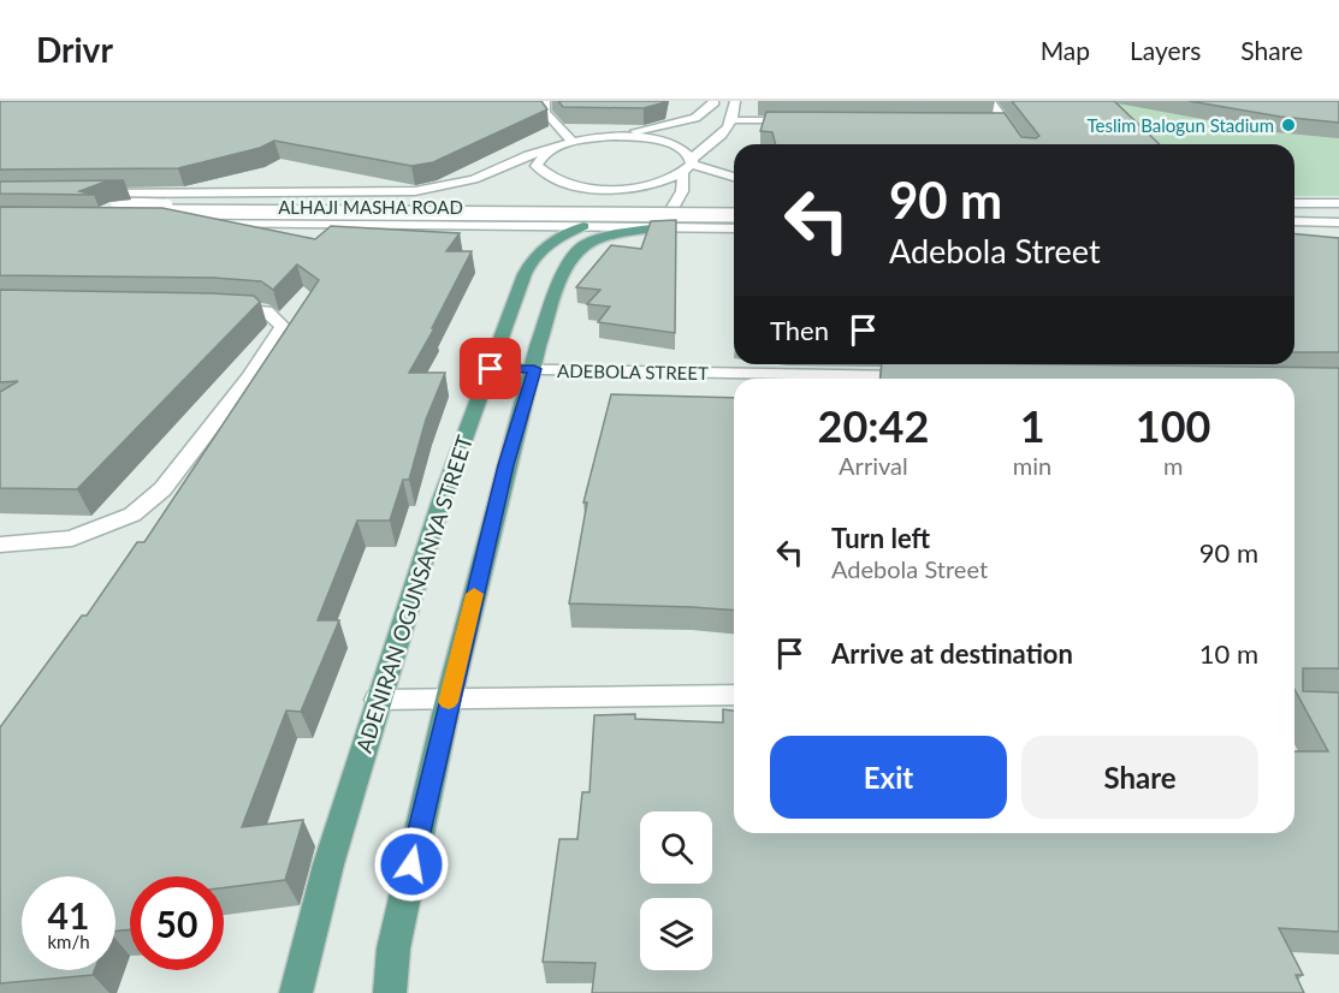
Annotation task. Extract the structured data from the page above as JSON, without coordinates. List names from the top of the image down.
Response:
{
  "streets": {
    "main road": ["ADENIRAN OGUNSANYA STREET"],
    "street": ["ALHAJI MASHA ROAD", "ADEBOLA STREET"]
  },
  "crossings": [
    ["ADEBOLA STREET", "ADENIRAN OGUNSANYA STREET"]
  ],
  "places": ["Teslim Balogun Stadium"],
  "page": {
    "header": "Drivr",
    "nav": ["Map", "Layers", "Share"],
    "turn": ["90 m", "Adebola Street"],
    "then": "Then",
    "eta": [
      "20:42",
      "Arrival",
      "1",
      "min",
      "100",
      "m"
    ],
    "list": [
      {
        "name": "Turn left",
        "note": "Adebola Street",
        "value": "90 m"
      },
      {
        "name": "Arrive at destination",
        "value": "10 m"
      }
    ],
    "buttons": ["Exit", "Share"],
    "speed": "41 km/h",
    "limit": "50"
  }
}
